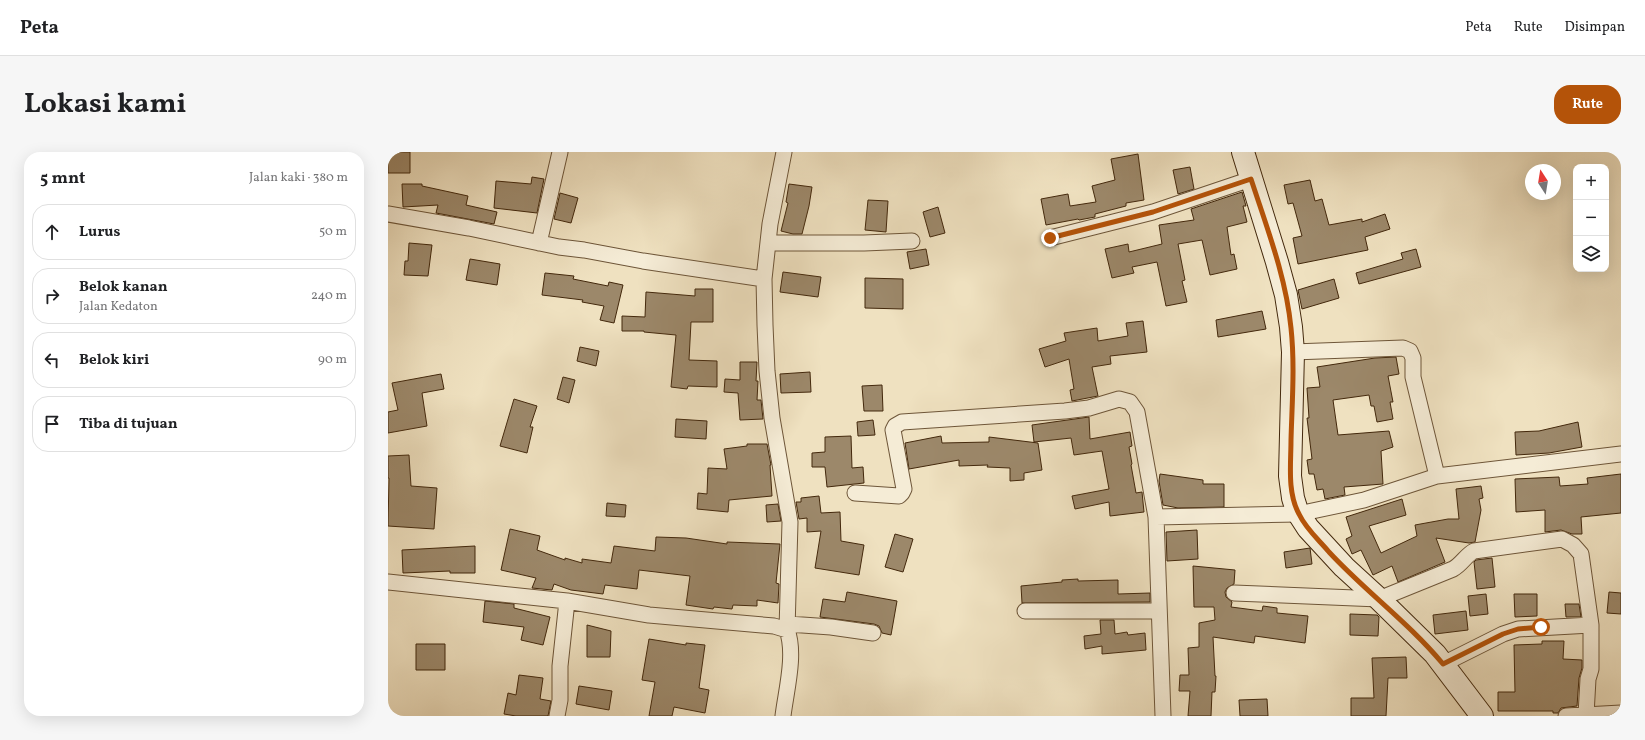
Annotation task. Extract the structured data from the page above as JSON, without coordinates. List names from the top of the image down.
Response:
{
  "north": "top",
  "page": {
    "header": "Peta",
    "nav": ["Peta", "Rute", "Disimpan"],
    "title": "Lokasi kami",
    "buttons": "Rute",
    "heading": ["5 mnt", "Jalan kaki · 380 m"],
    "map_buttons": ["+", "−"],
    "list": [
      ["Lurus", "50 m"],
      ["Belok kanan", "Jalan Kedaton", "240 m"],
      ["Belok kiri", "90 m"],
      "Tiba di tujuan"
    ]
  }
}
